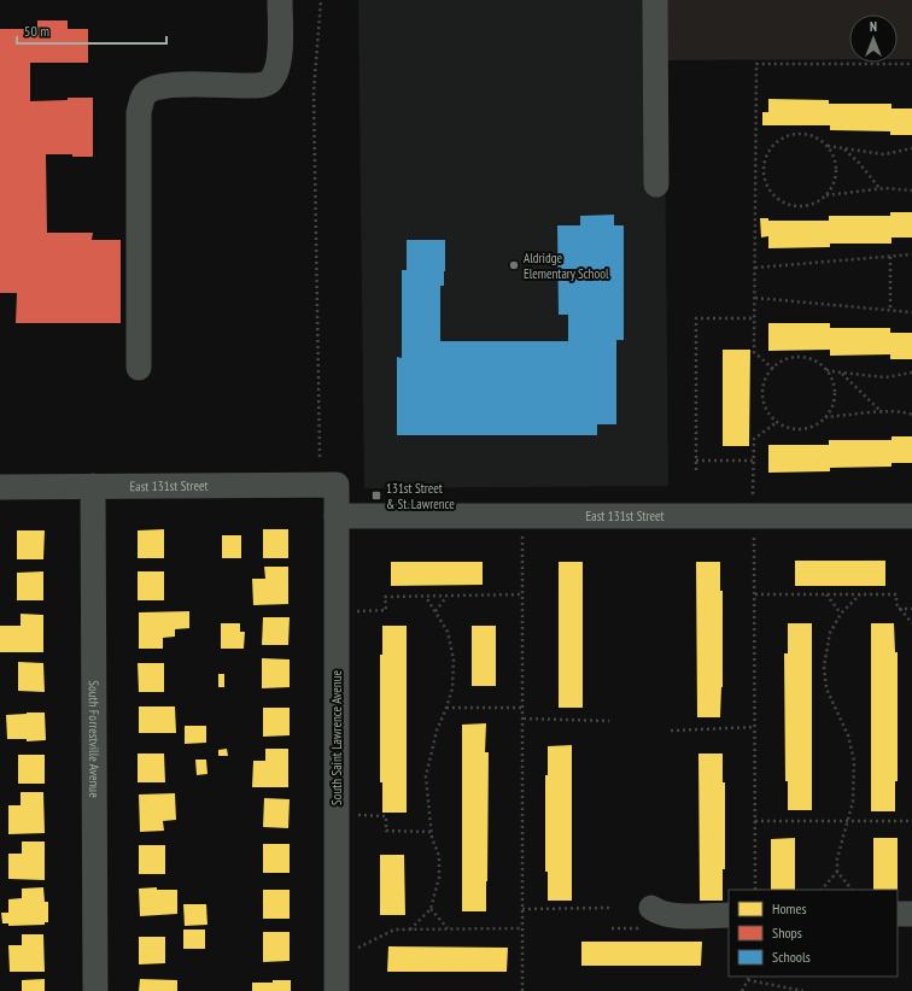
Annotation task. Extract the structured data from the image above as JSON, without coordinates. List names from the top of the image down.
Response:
{
  "streets": {
    "street": ["East 131st Street", "South Saint Lawrence Avenue", "South Forrestville Avenue"]
  },
  "crossings": [
    ["East 131st Street", "South Saint Lawrence Avenue"],
    ["East 131st Street", "South Forrestville Avenue"]
  ],
  "places": {
    "other": ["Aldridge Elementary School"],
    "transit": ["131st Street & St. Lawrence"]
  },
  "legend": ["Homes", "Shops", "Schools"],
  "scale_bar": "50 m",
  "north": "top"
}
